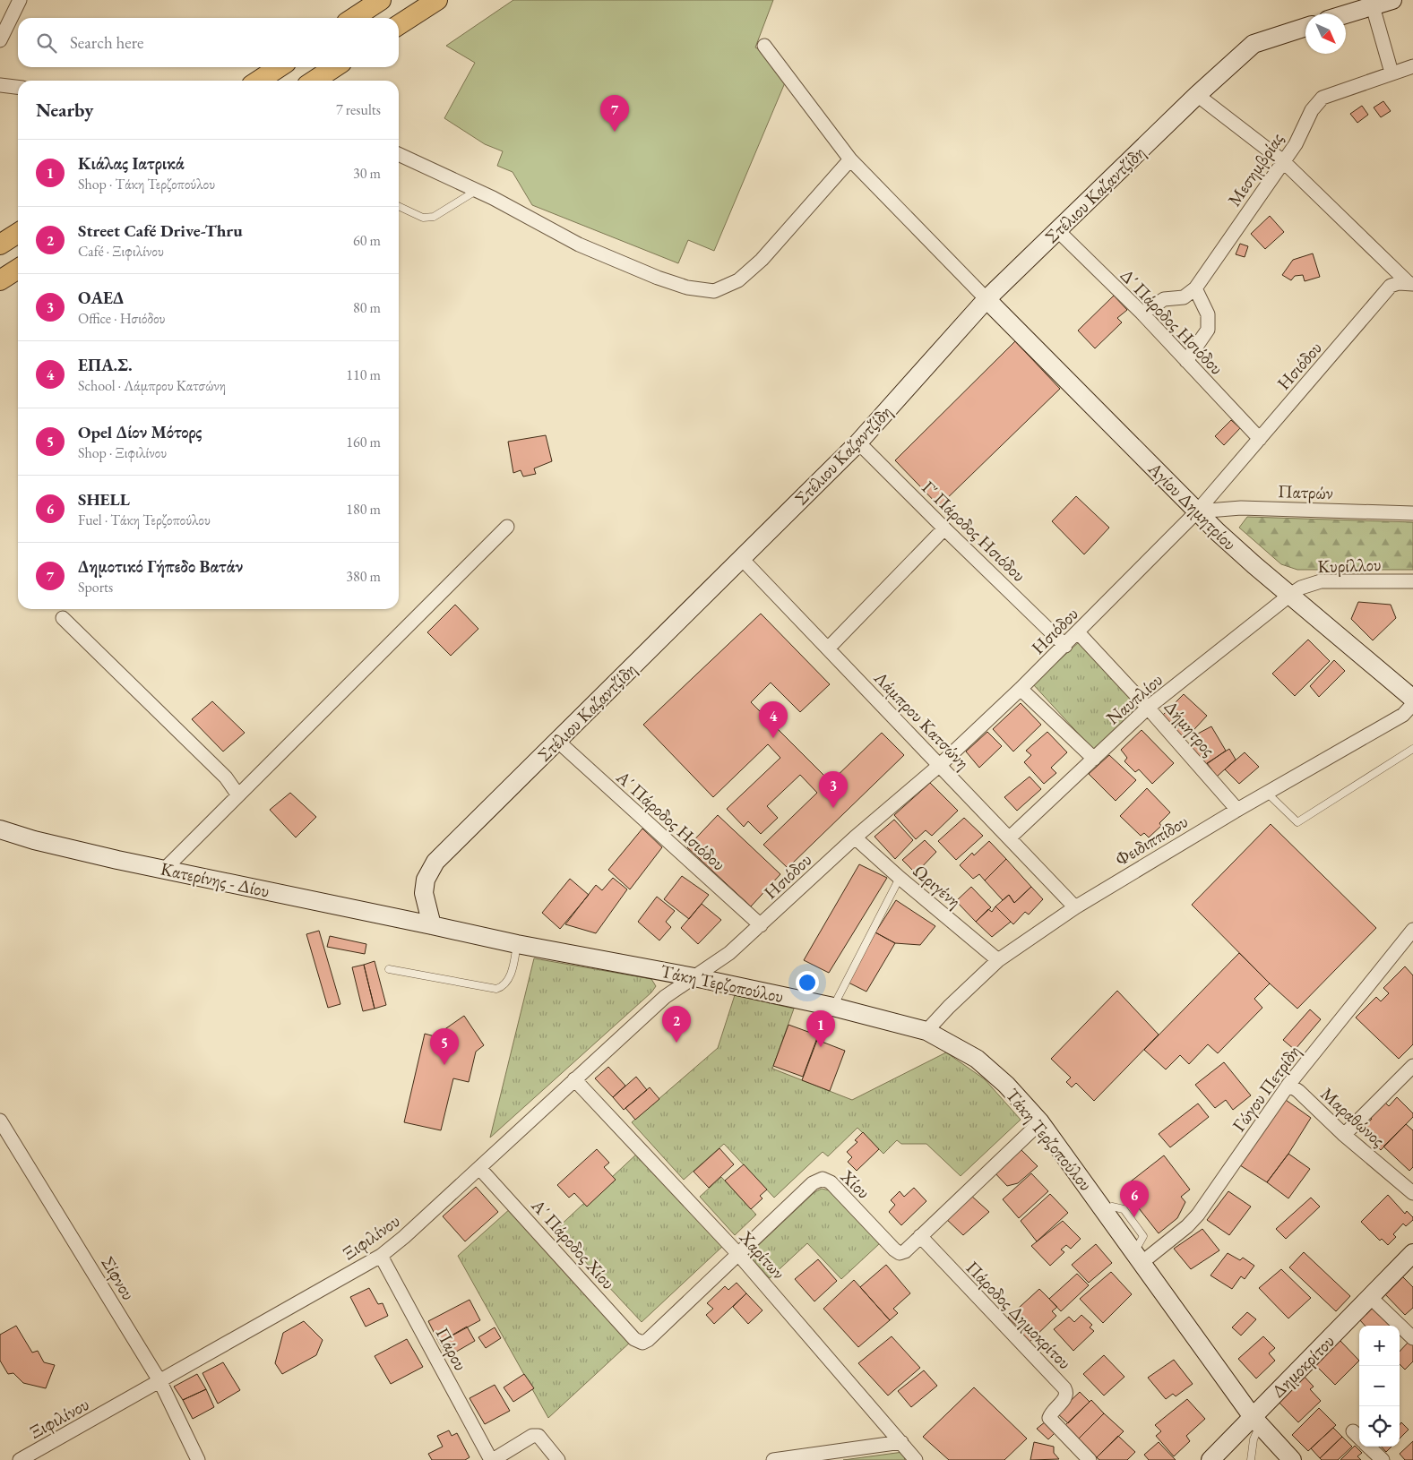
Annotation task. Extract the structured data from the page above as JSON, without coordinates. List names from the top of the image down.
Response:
{
  "streets": {
    "street": [
      "Μεσημβρίας",
      "Στέλιου Καζαντζίδη",
      "Δ΄ Πάροδος Ησιόδου",
      "Ησιόδου",
      "Πατρών",
      "Αγίου Δημητρίου",
      "Γ΄ Πάροδος Ησιόδου",
      "Κυρίλλου",
      "Ναυπλίου",
      "Λάμπρου Κατσώνη",
      "Δήμητρος",
      "Α΄ Πάροδος Ησιόδου",
      "Φειδιππίδου",
      "Κατερίνης - Δίου",
      "Ωριγένη",
      "Τάκη Τερζοπούλου",
      "Γώγου Πετρίδη",
      "Μαραθώνος",
      "Χίου",
      "Ξιφιλίνου",
      "Α΄ Πάροδος Χίου",
      "Χαρίτων",
      "Σίφνου",
      "Πάροδος Δημοκρίτου",
      "Πάρου",
      "Δημοκρίτου"
    ]
  },
  "crossings": [
    ["Μεσημβρίας", "Δ΄ Πάροδος Ησιόδου"],
    ["Στέλιου Καζαντζίδη", "Δ΄ Πάροδος Ησιόδου"],
    ["Στέλιου Καζαντζίδη", "Αγίου Δημητρίου"],
    ["Στέλιου Καζαντζίδη", "Γ΄ Πάροδος Ησιόδου"],
    ["Στέλιου Καζαντζίδη", "Λάμπρου Κατσώνη"],
    ["Στέλιου Καζαντζίδη", "Α΄ Πάροδος Ησιόδου"],
    ["Στέλιου Καζαντζίδη", "Κατερίνης - Δίου"],
    ["Στέλιου Καζαντζίδη", "Τάκη Τερζοπούλου"],
    ["Δ΄ Πάροδος Ησιόδου", "Ησιόδου"],
    ["Ησιόδου", "Πατρών"],
    ["Ησιόδου", "Αγίου Δημητρίου"],
    ["Ησιόδου", "Γ΄ Πάροδος Ησιόδου"],
    ["Ησιόδου", "Λάμπρου Κατσώνη"],
    ["Ησιόδου", "Δήμητρος"],
    ["Ησιόδου", "Α΄ Πάροδος Ησιόδου"],
    ["Ησιόδου", "Ωριγένη"],
    ["Ησιόδου", "Τάκη Τερζοπούλου"],
    ["Ησιόδου", "Ξιφιλίνου"],
    ["Πατρών", "Αγίου Δημητρίου"],
    ["Αγίου Δημητρίου", "Κυρίλλου"],
    ["Αγίου Δημητρίου", "Ναυπλίου"],
    ["Κυρίλλου", "Ναυπλίου"],
    ["Ναυπλίου", "Λάμπρου Κατσώνη"],
    ["Ναυπλίου", "Δήμητρος"],
    ["Λάμπρου Κατσώνη", "Φειδιππίδου"],
    ["Δήμητρος", "Φειδιππίδου"],
    ["Φειδιππίδου", "Ωριγένη"],
    ["Φειδιππίδου", "Τάκη Τερζοπούλου"],
    ["Κατερίνης - Δίου", "Τάκη Τερζοπούλου"],
    ["Τάκη Τερζοπούλου", "Γώγου Πετρίδη"],
    ["Τάκη Τερζοπούλου", "Χίου"],
    ["Τάκη Τερζοπούλου", "Ξιφιλίνου"],
    ["Τάκη Τερζοπούλου", "Δημοκρίτου"],
    ["Γώγου Πετρίδη", "Μαραθώνος"],
    ["Χίου", "Α΄ Πάροδος Χίου"],
    ["Χίου", "Χαρίτων"],
    ["Χίου", "Πάροδος Δημοκρίτου"],
    ["Ξιφιλίνου", "Α΄ Πάροδος Χίου"],
    ["Ξιφιλίνου", "Χαρίτων"],
    ["Ξιφιλίνου", "Σίφνου"],
    ["Ξιφιλίνου", "Πάρου"]
  ],
  "north": "bottom right",
  "page": {
    "search": "Search here",
    "heading": ["Nearby", "7 results"],
    "pins": [
      "7",
      "4",
      "3",
      "2",
      "1",
      "5",
      "6"
    ],
    "list": [
      {
        "mark": "1",
        "name": "Κιάλας Ιατρικά",
        "note": "Shop · Τάκη Τερζοπούλου",
        "value": "30 m"
      },
      {
        "mark": "2",
        "name": "Street Café Drive-Thru",
        "note": "Café · Ξιφιλίνου",
        "value": "60 m"
      },
      {
        "mark": "3",
        "name": "ΟΑΕΔ",
        "note": "Office · Ησιόδου",
        "value": "80 m"
      },
      {
        "mark": "4",
        "name": "ΕΠΑ.Σ.",
        "note": "School · Λάμπρου Κατσώνη",
        "value": "110 m"
      },
      {
        "mark": "5",
        "name": "Opel Δίον Μότορς",
        "note": "Shop · Ξιφιλίνου",
        "value": "160 m"
      },
      {
        "mark": "6",
        "name": "SHELL",
        "note": "Fuel · Τάκη Τερζοπούλου",
        "value": "180 m"
      },
      {
        "mark": "7",
        "name": "Δημοτικό Γήπεδο Βατάν",
        "note": "Sports",
        "value": "380 m"
      }
    ],
    "map_buttons": ["+", "−"]
  }
}
